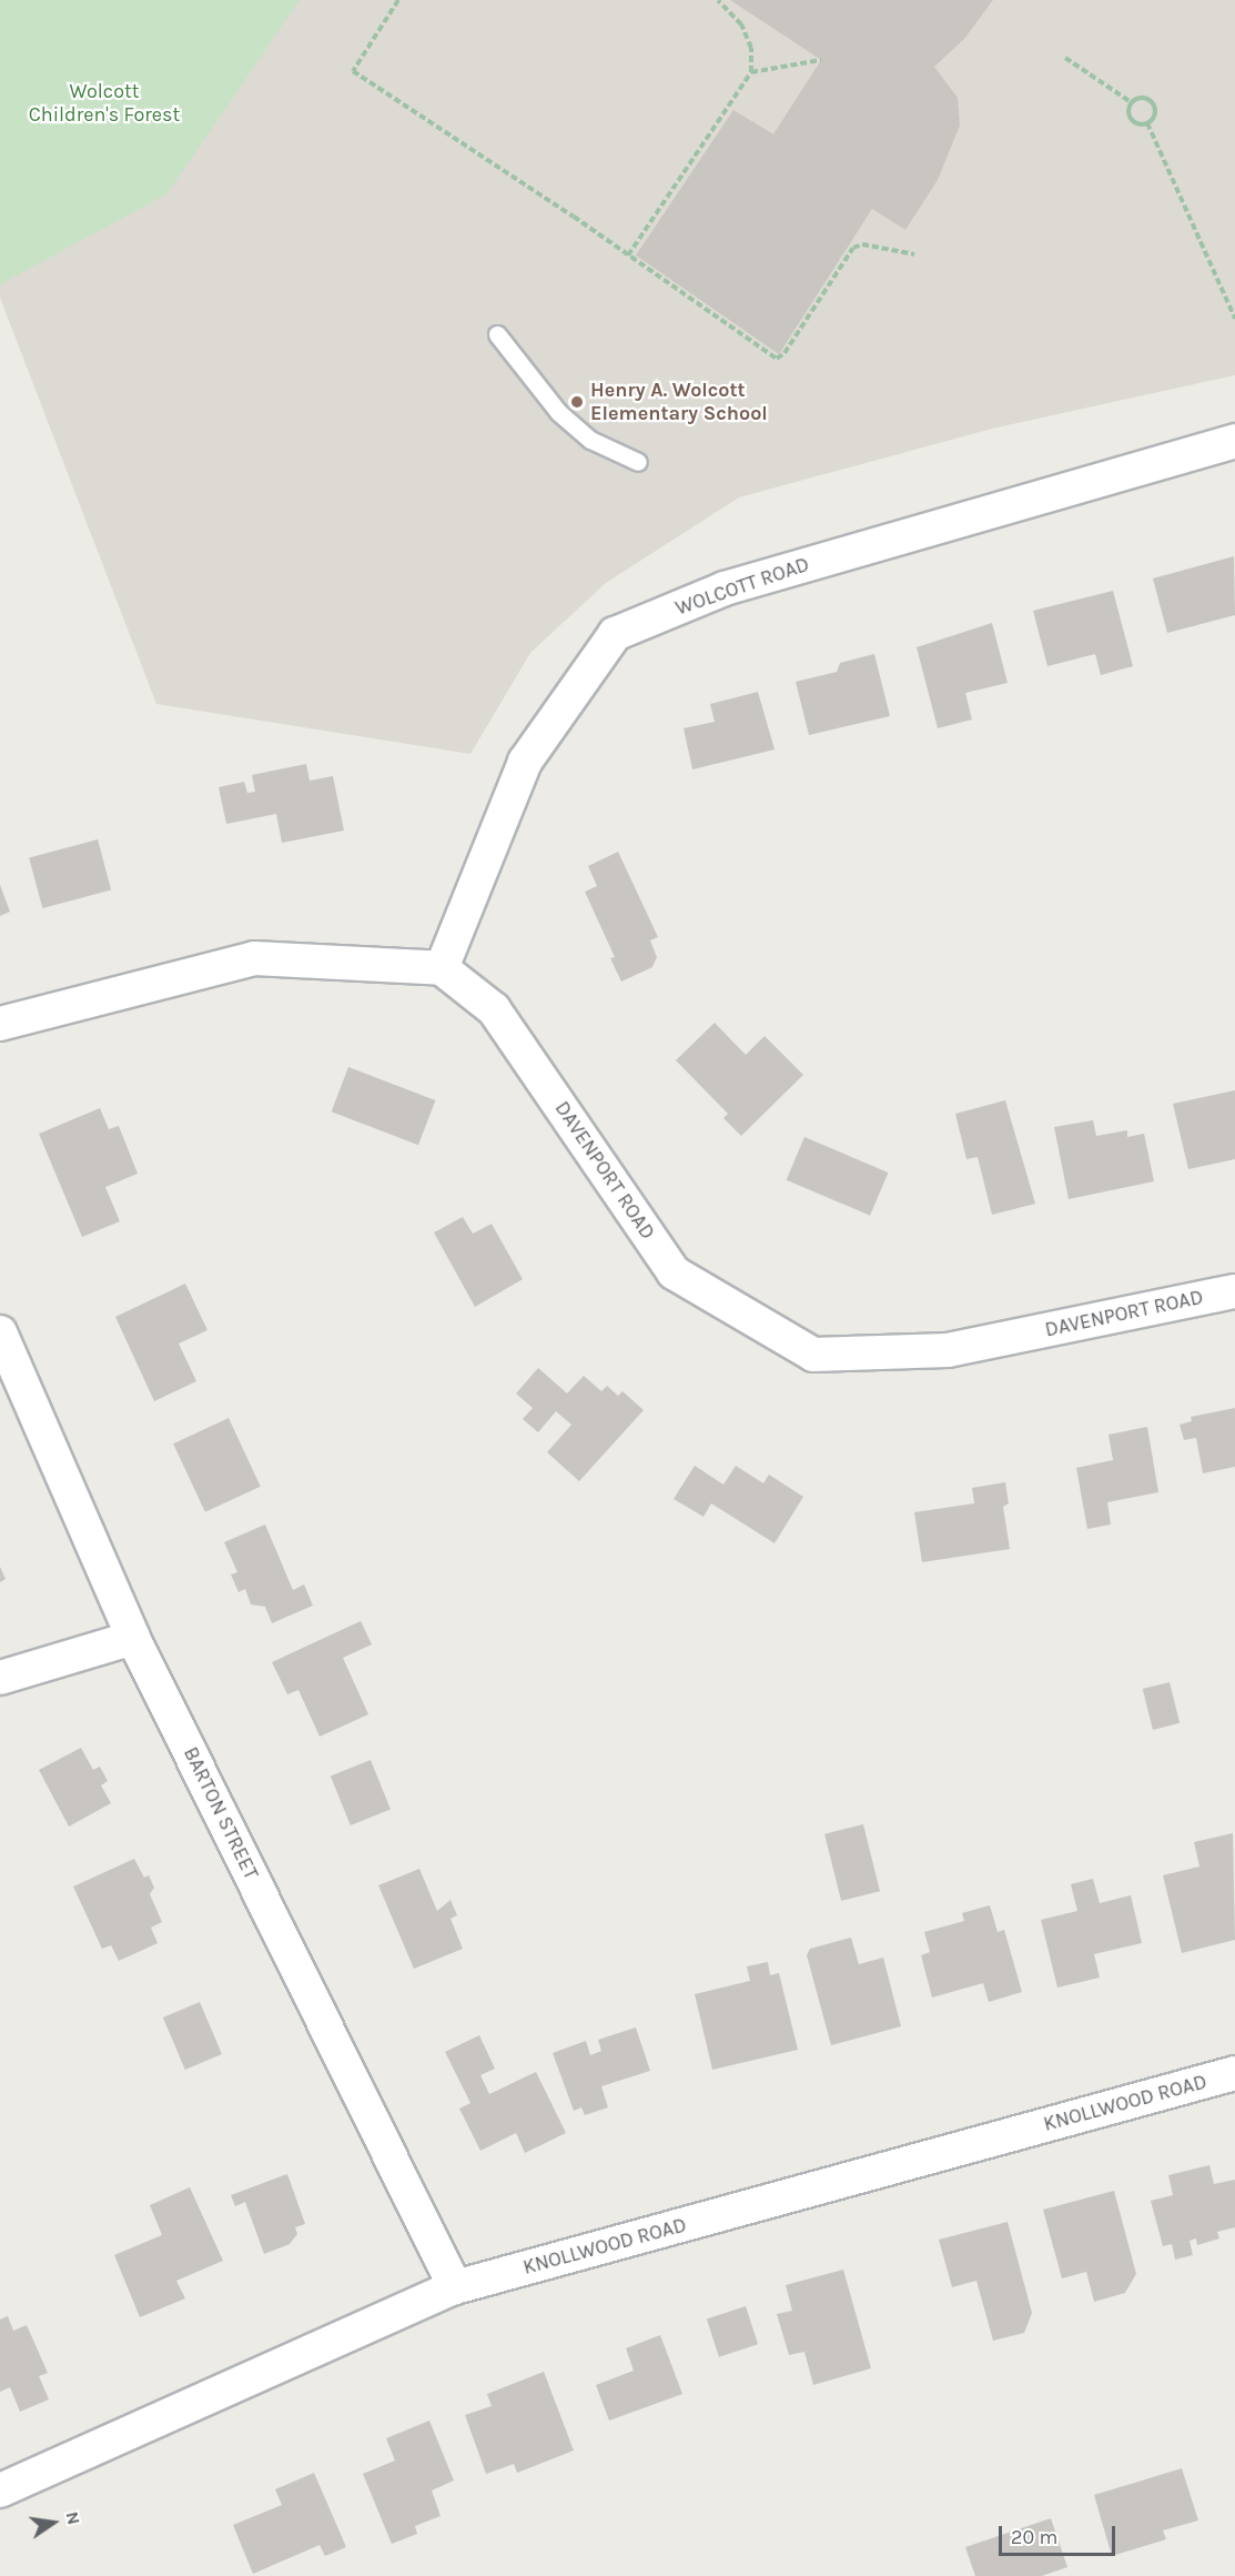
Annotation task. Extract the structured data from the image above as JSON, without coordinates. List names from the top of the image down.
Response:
{
  "streets": {
    "street": [
      "WOLCOTT ROAD",
      "DAVENPORT ROAD",
      "BARTON STREET",
      "KNOLLWOOD ROAD"
    ]
  },
  "crossings": [
    ["WOLCOTT ROAD", "DAVENPORT ROAD"],
    ["BARTON STREET", "KNOLLWOOD ROAD"]
  ],
  "parks": ["Wolcott Children's Forest"],
  "places": ["Henry A. Wolcott Elementary School"],
  "scale_bar": "20 m",
  "north": "right"
}
